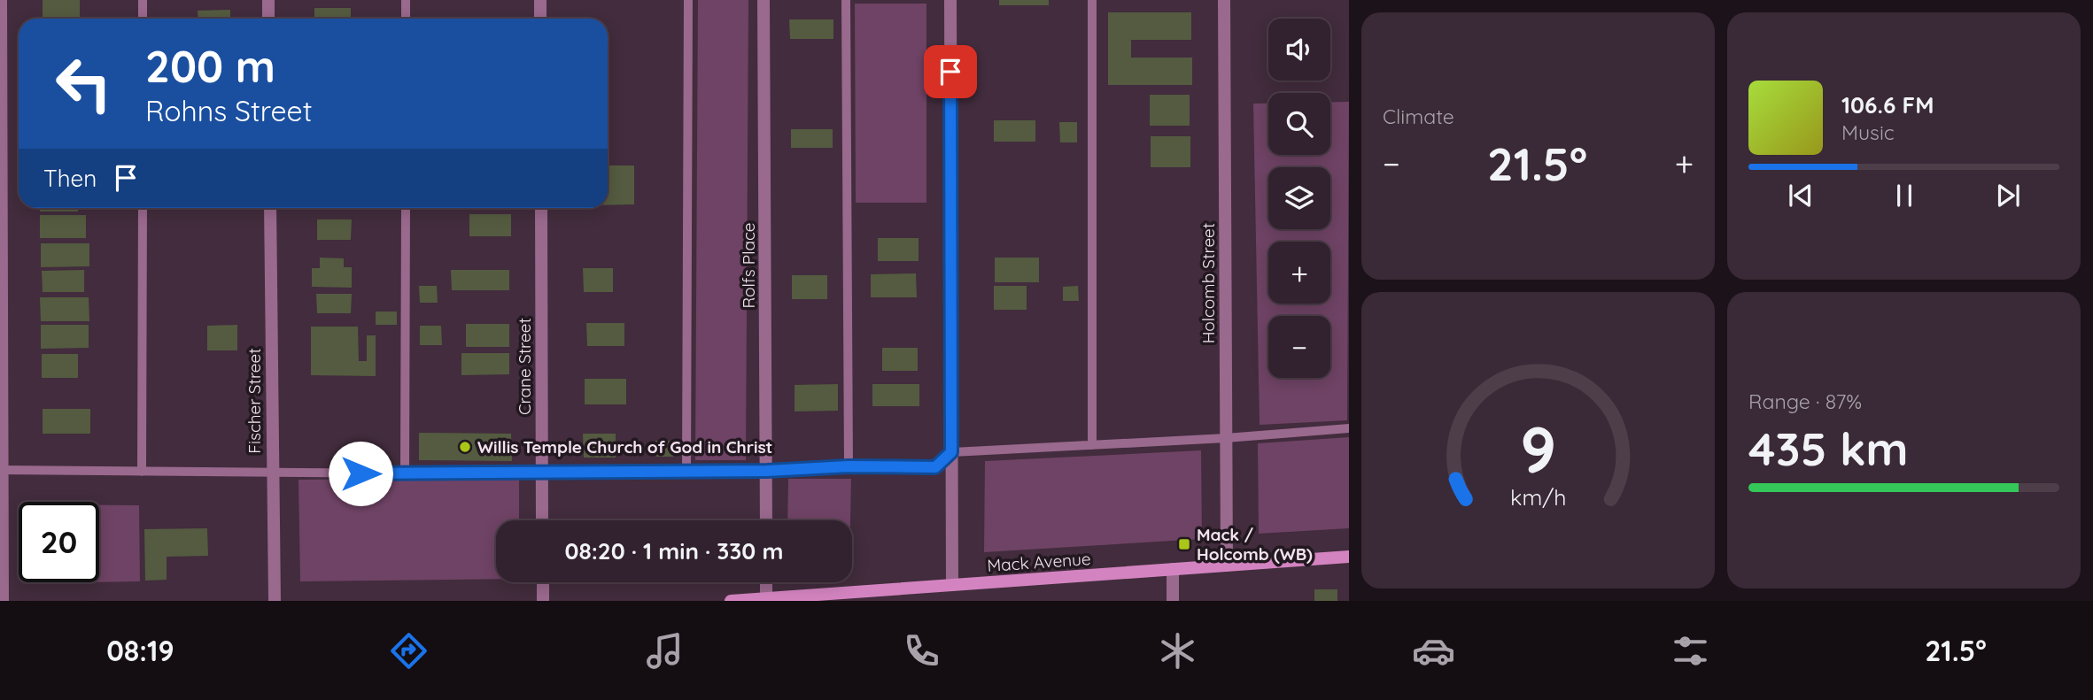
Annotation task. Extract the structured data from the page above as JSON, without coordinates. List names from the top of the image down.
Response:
{
  "streets": {
    "main road": ["Mack Avenue"],
    "street": [
      "Rolfs Place",
      "Holcomb Street",
      "Crane Street",
      "Fischer Street"
    ]
  },
  "crossings": [
    ["Holcomb Street", "Mack Avenue"]
  ],
  "places": {
    "other": ["Willis Temple Church of God in Christ"],
    "transit": ["Mack / Holcomb (WB)"]
  },
  "page": {
    "tile": [
      "Climate",
      ["Range · 87%", "435 km"]
    ],
    "map_buttons": ["+", "−"],
    "turn": ["200 m", "Rohns Street"],
    "song": ["106.6 FM", "Music"],
    "heat": ["−", "21.5°", "+"],
    "then": "Then",
    "limit": "20",
    "trip": "08:20 · 1 min · 330 m",
    "tabs": ["08:19", "21.5°"],
    "gauge": ["9", "km/h"]
  }
}
